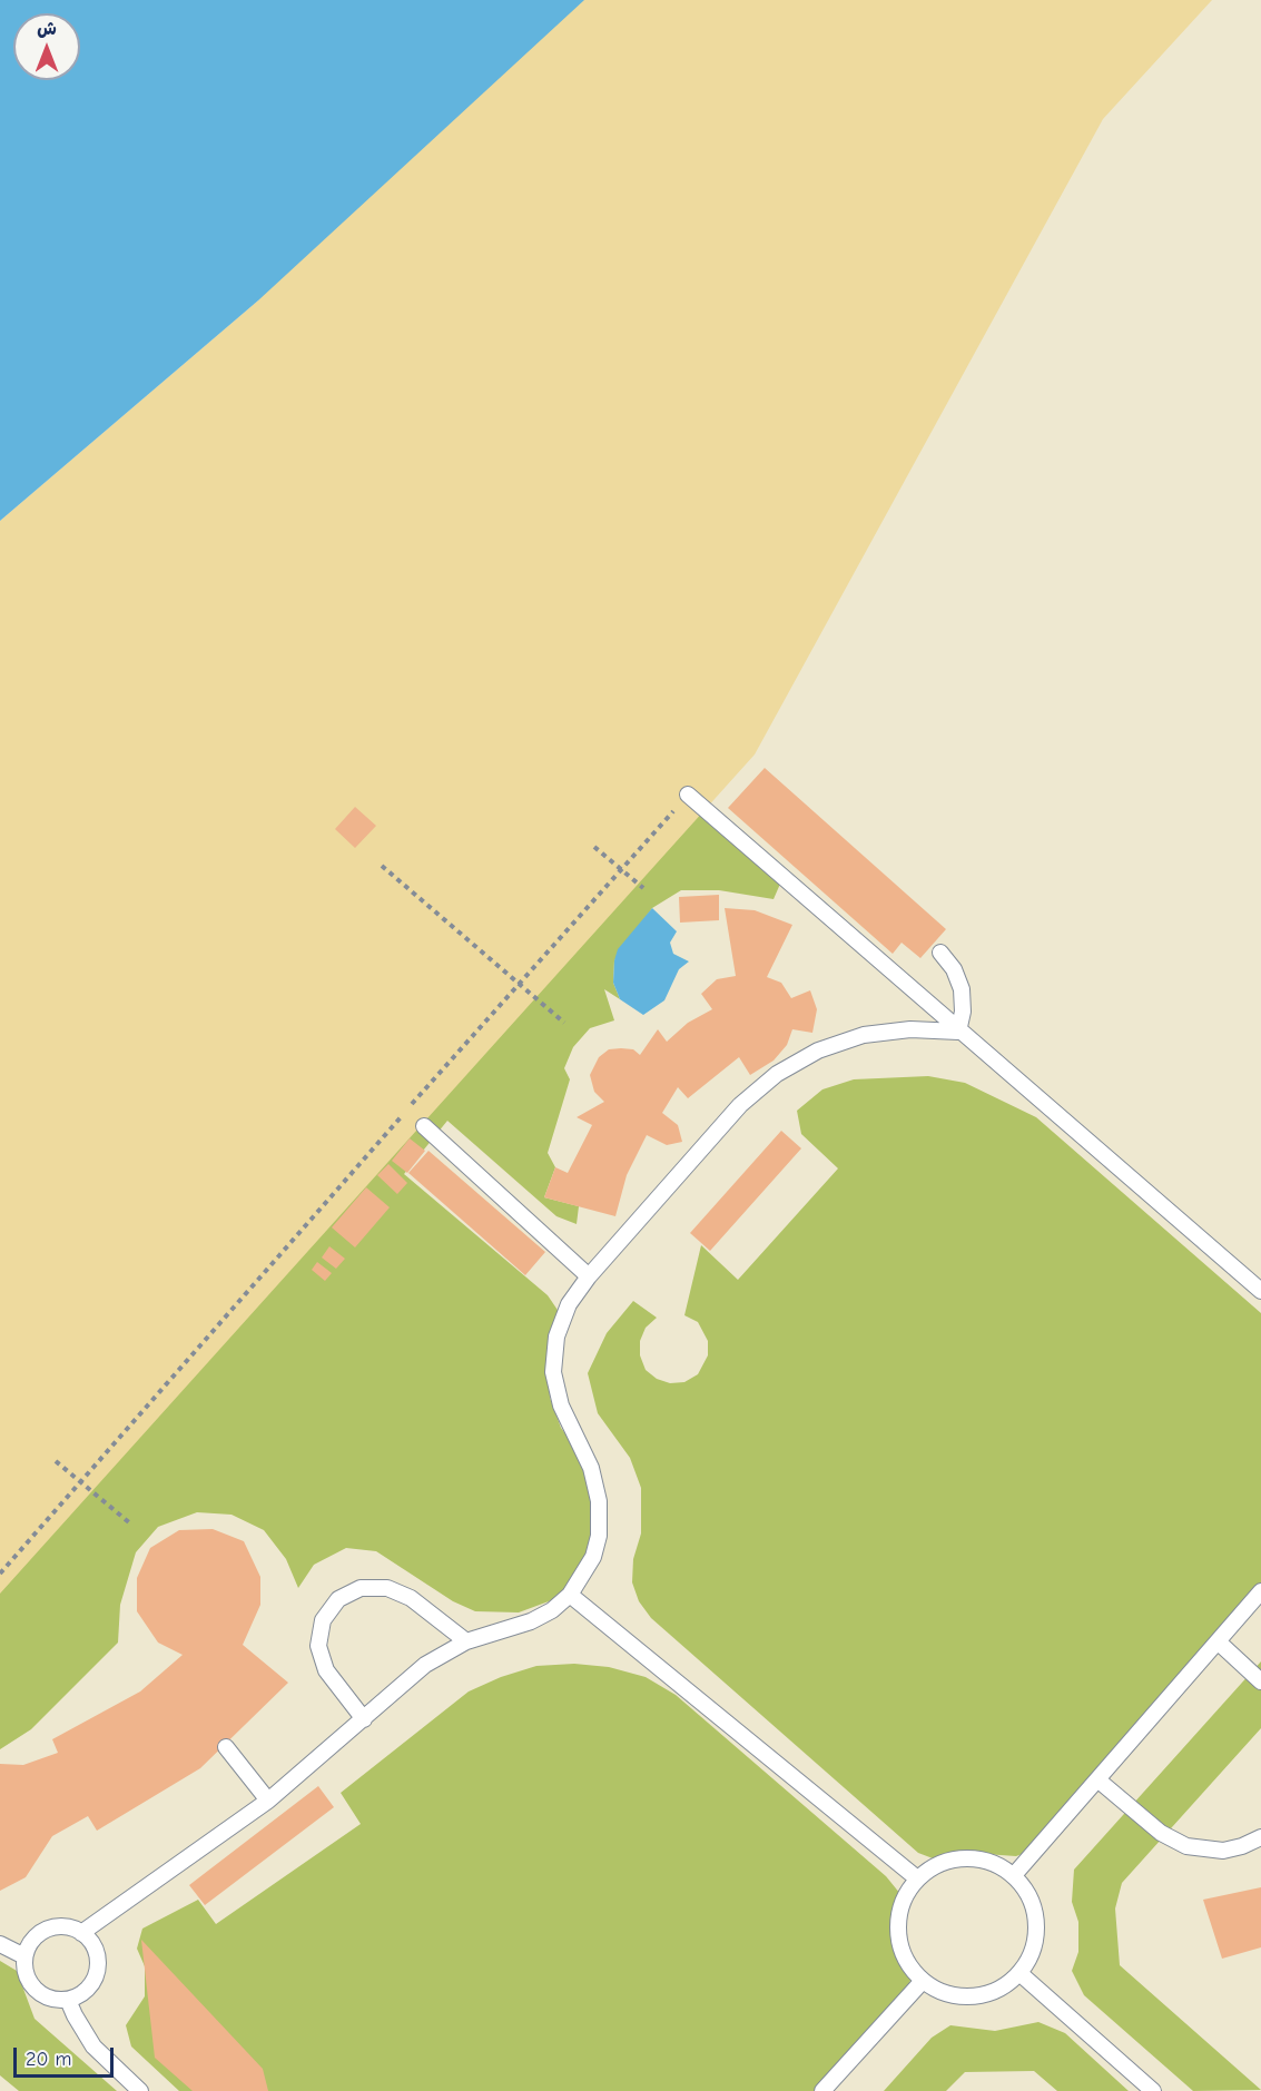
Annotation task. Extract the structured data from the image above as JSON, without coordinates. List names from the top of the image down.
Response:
{
  "scale_bar": "20 m",
  "north": "top"
}
